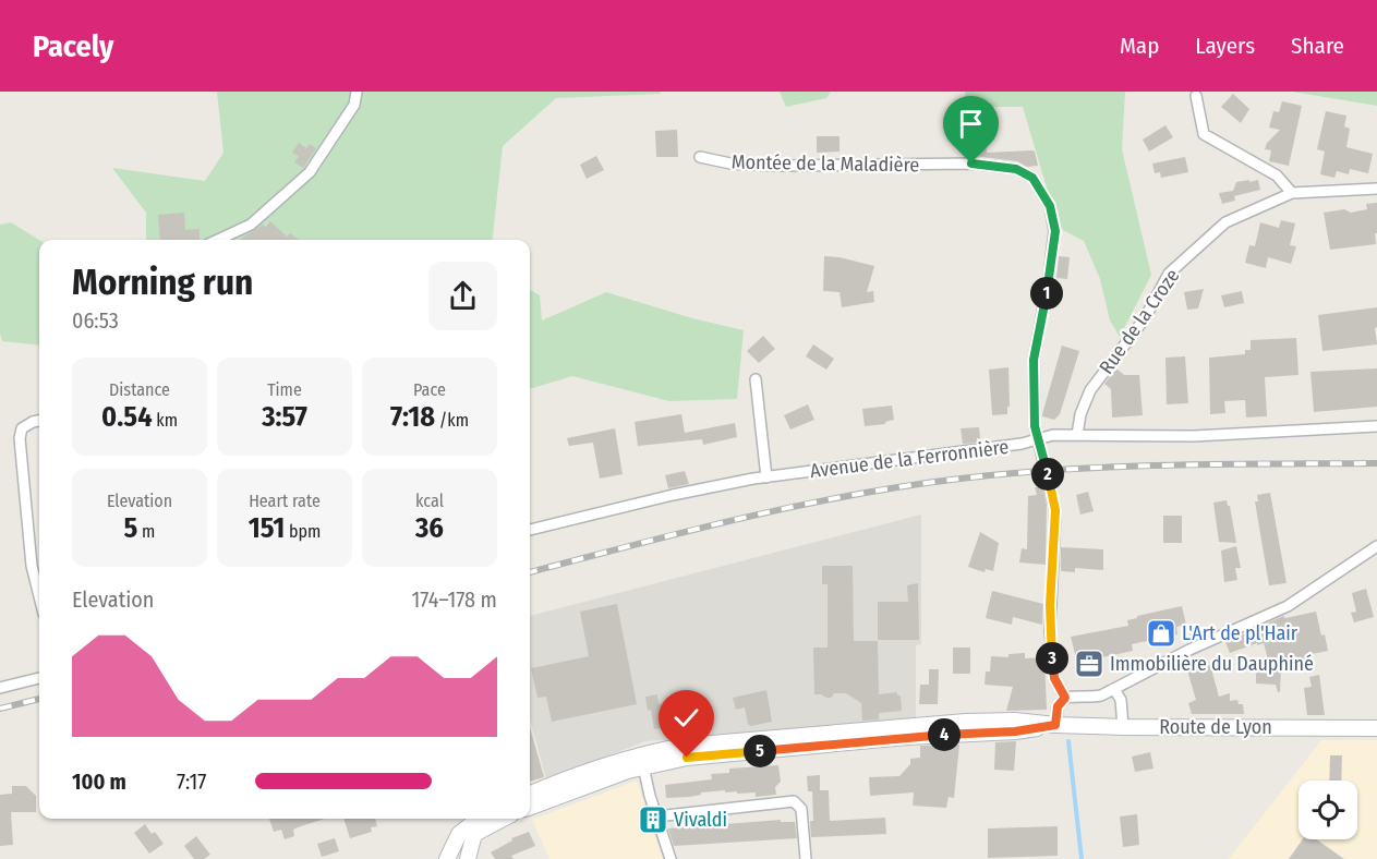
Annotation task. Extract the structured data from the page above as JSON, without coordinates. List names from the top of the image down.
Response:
{
  "streets": {
    "main road": ["Route de Lyon"],
    "street": ["Montée de la Maladière", "Rue de la Croze", "Avenue de la Ferronnière"]
  },
  "crossings": [
    ["Montée de la Maladière", "Avenue de la Ferronnière"],
    ["Rue de la Croze", "Avenue de la Ferronnière"]
  ],
  "places": {
    "shop": ["L'Art de pl'Hair"],
    "office": ["Immobilière du Dauphiné"],
    "building": ["Vivaldi"]
  },
  "page": {
    "header": "Pacely",
    "nav": ["Map", "Layers", "Share"],
    "heading": ["Morning run", "06:53"],
    "pins": [
      "1",
      "2",
      "3",
      "4",
      "5"
    ],
    "stats": [
      ["Distance", "0.54 km"],
      ["Time", "3:57"],
      ["Pace", "7:18 /km"],
      ["Elevation", "5 m"],
      ["Heart rate", "151 bpm"],
      ["kcal", "36"]
    ],
    "chart": ["Elevation", "174–178 m"],
    "list": [
      {
        "name": "100 m",
        "note": "7:17"
      }
    ]
  }
}
